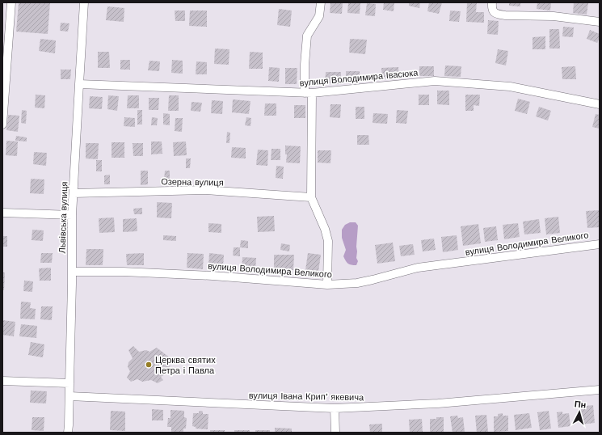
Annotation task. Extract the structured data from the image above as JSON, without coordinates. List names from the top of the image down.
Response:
{
  "streets": {
    "street": [
      "вулиця Володимира Івасюка",
      "Озерна вулиця",
      "Львівська вулиця",
      "вулиця Володимира Великого",
      "вулиця Івана Крипʼякевича"
    ]
  },
  "crossings": [
    ["вулиця Володимира Івасюка", "Львівська вулиця"],
    ["Озерна вулиця", "Львівська вулиця"],
    ["Львівська вулиця", "вулиця Володимира Великого"],
    ["Львівська вулиця", "вулиця Івана Крипʼякевича"]
  ],
  "places": ["Церква святих Петра і Павла"],
  "north": "top"
}
